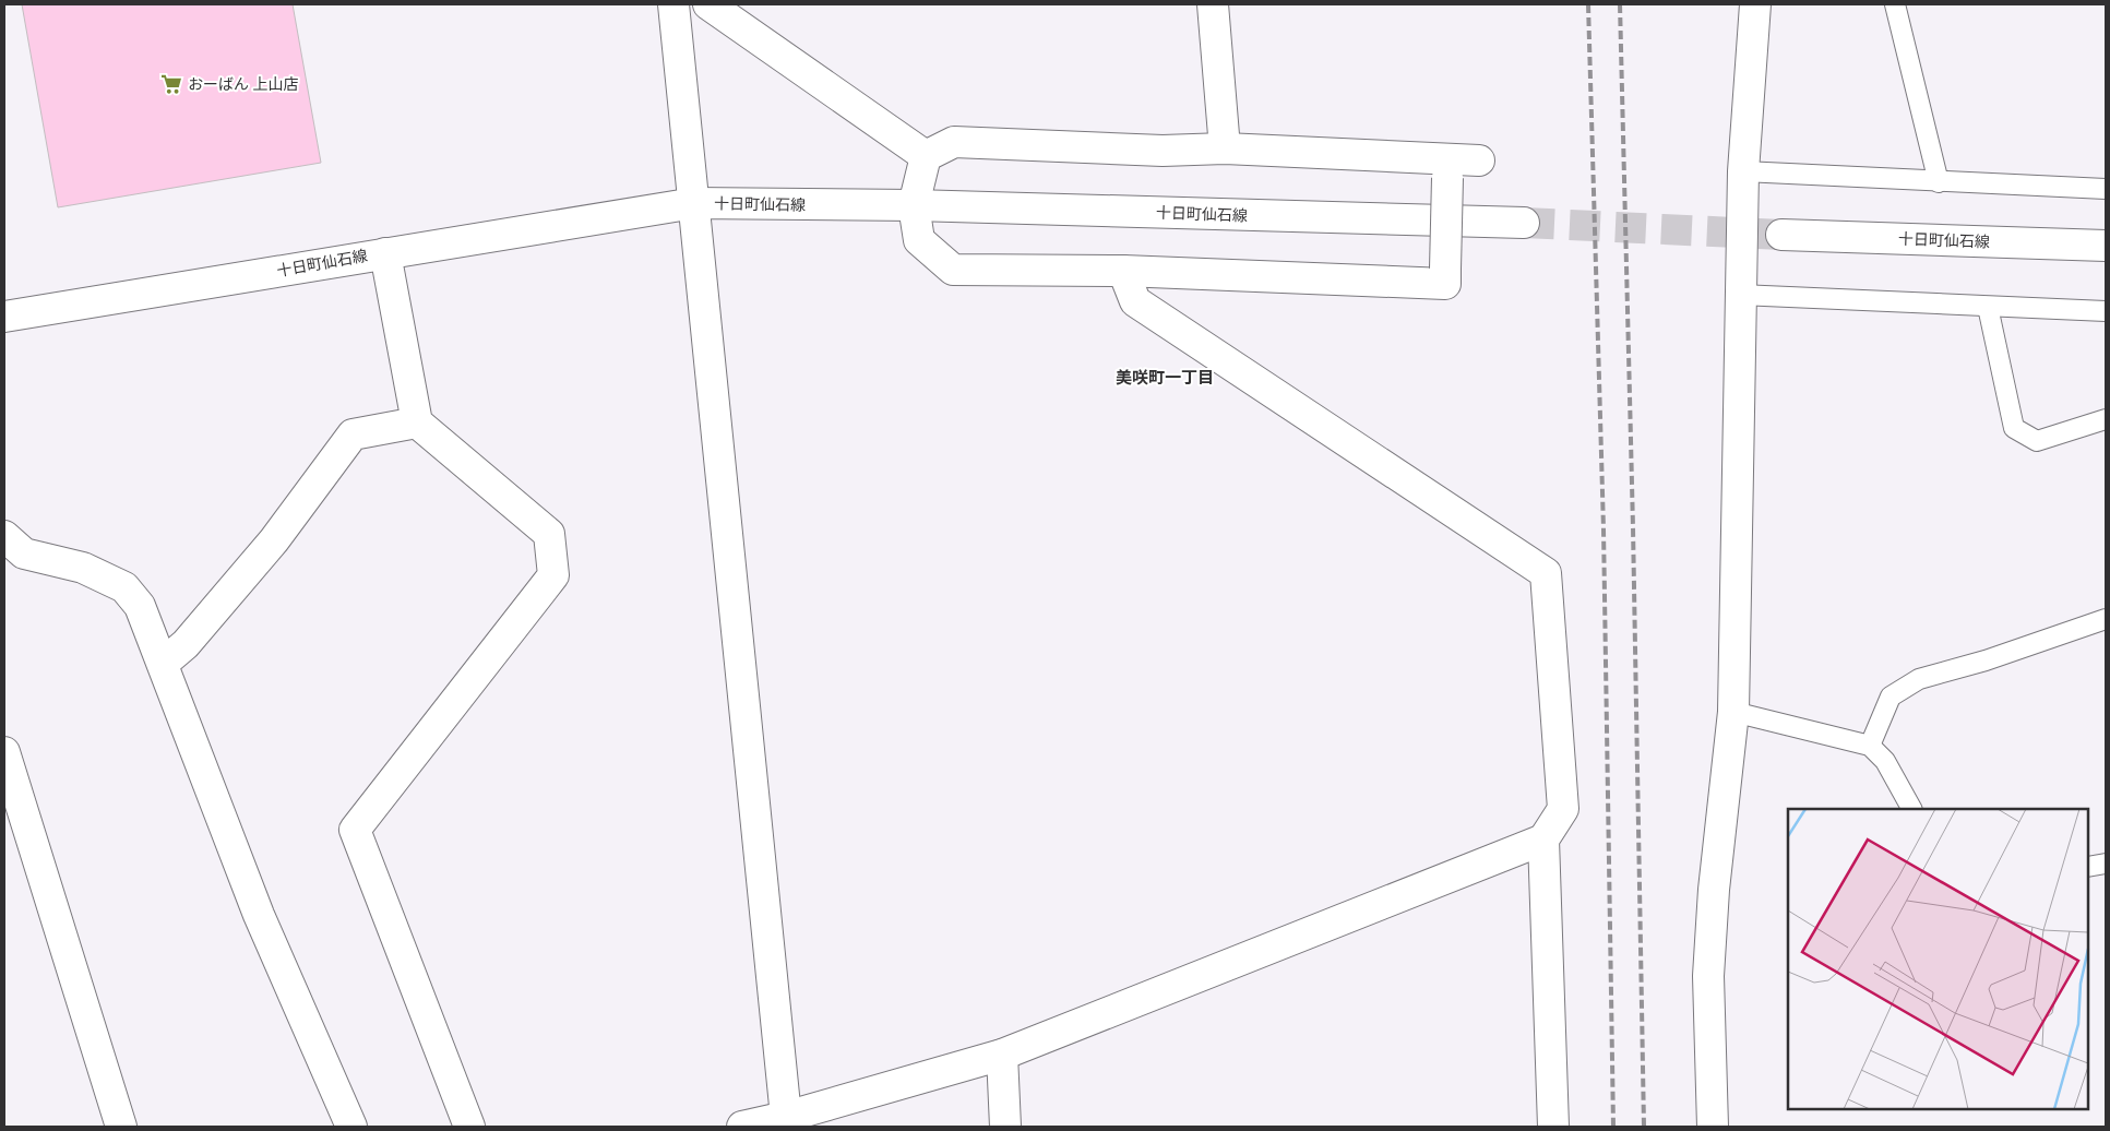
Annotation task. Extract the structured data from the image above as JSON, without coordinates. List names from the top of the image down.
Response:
{
  "streets": {
    "street": ["十日町仙石線"]
  },
  "districts": ["美咲町一丁目"],
  "places": {
    "supermarket": ["おーばん 上山店"]
  }
}
